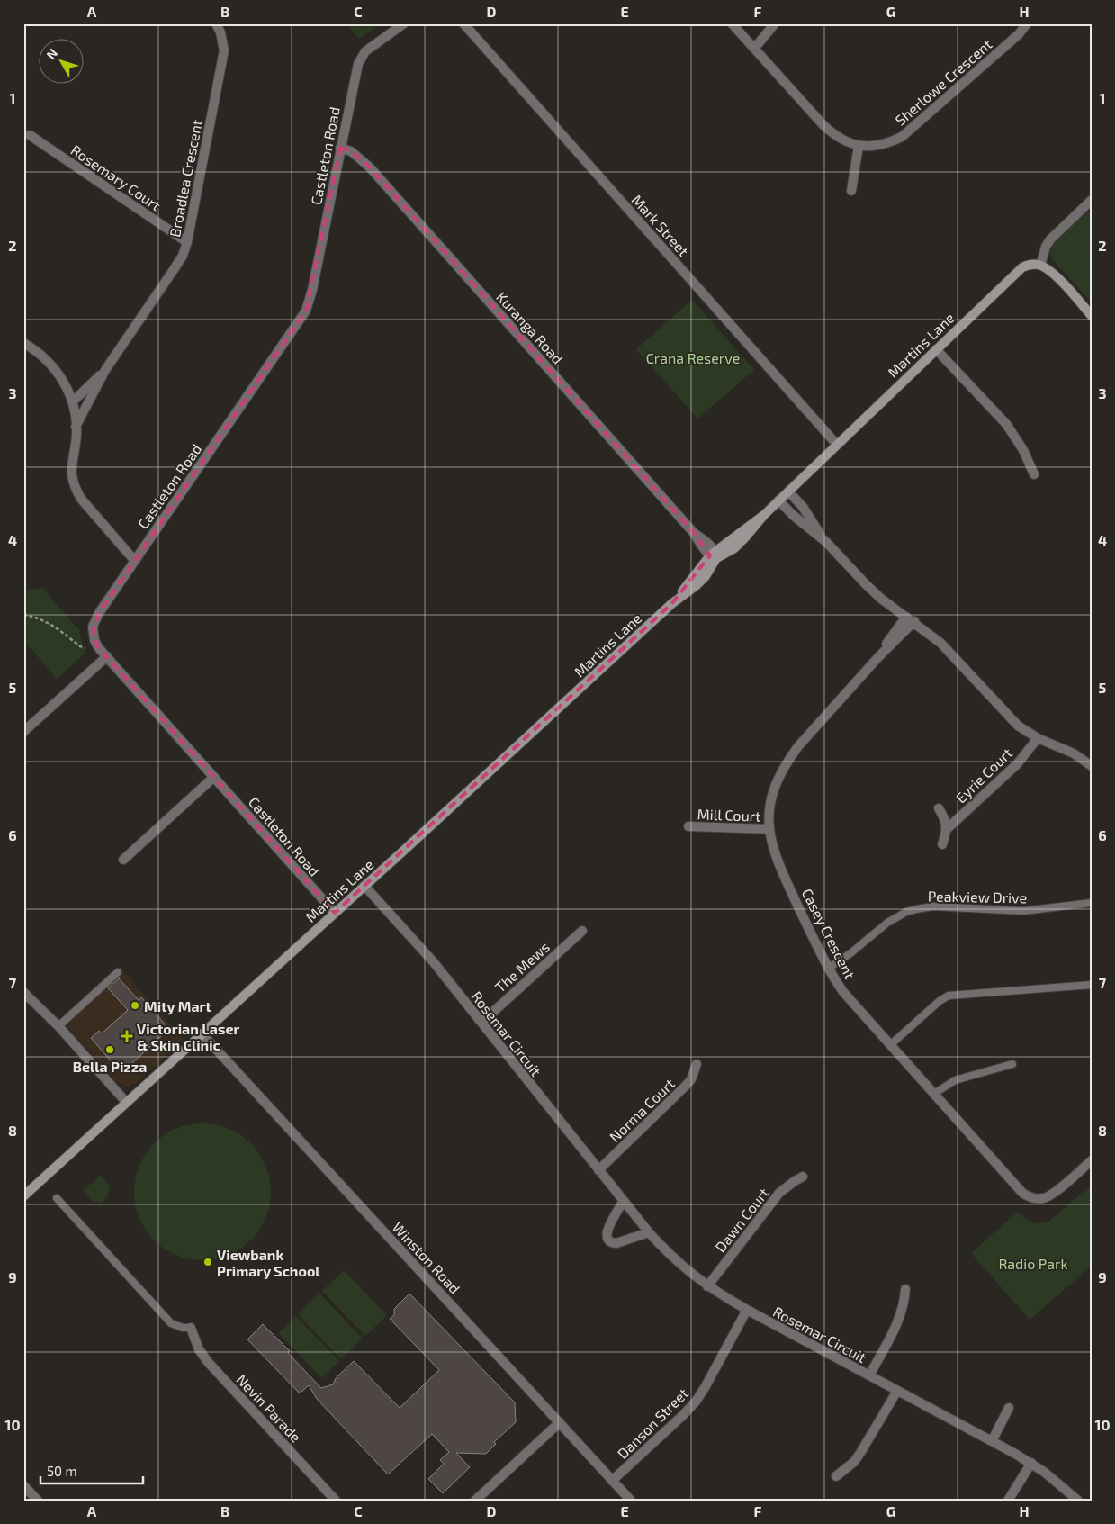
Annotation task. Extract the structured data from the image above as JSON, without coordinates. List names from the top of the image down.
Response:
{
  "streets": {
    "street": [
      "Sherlowe Crescent",
      "Castleton Road",
      "Rosemary Court",
      "Broadlea Crescent",
      "Mark Street",
      "Kuranga Road",
      "Martins Lane",
      "Eyrie Court",
      "Mill Court",
      "Casey Crescent",
      "The Mews",
      "Rosemar Circuit",
      "Norma Court",
      "Dawn Court",
      "Winston Road",
      "Nevin Parade",
      "Danson Street"
    ],
    "lane": ["Peakview Drive"]
  },
  "crossings": [
    ["Castleton Road", "Broadlea Crescent"],
    ["Castleton Road", "Kuranga Road"],
    ["Castleton Road", "Martins Lane"],
    ["Rosemary Court", "Broadlea Crescent"],
    ["Mark Street", "Martins Lane"],
    ["Kuranga Road", "Martins Lane"],
    ["Martins Lane", "Rosemar Circuit"],
    ["Martins Lane", "Winston Road"],
    ["Mill Court", "Casey Crescent"],
    ["Peakview Drive", "Casey Crescent"],
    ["The Mews", "Rosemar Circuit"],
    ["Rosemar Circuit", "Norma Court"],
    ["Rosemar Circuit", "Dawn Court"],
    ["Rosemar Circuit", "Danson Street"],
    ["Winston Road", "Danson Street"]
  ],
  "parks": ["Crana Reserve", "Radio Park"],
  "places": {
    "other": ["Mity Mart", "Bella Pizza", "Viewbank Primary School"],
    "health": ["Victorian Laser & Skin Clinic"]
  },
  "scale_bar": "50 m",
  "north": "top left",
  "grid": {
    "columns": [
      "A",
      "B",
      "C",
      "D",
      "E",
      "F",
      "G",
      "H"
    ],
    "rows": [
      "1",
      "2",
      "3",
      "4",
      "5",
      "6",
      "7",
      "8",
      "9",
      "10"
    ]
  }
}
